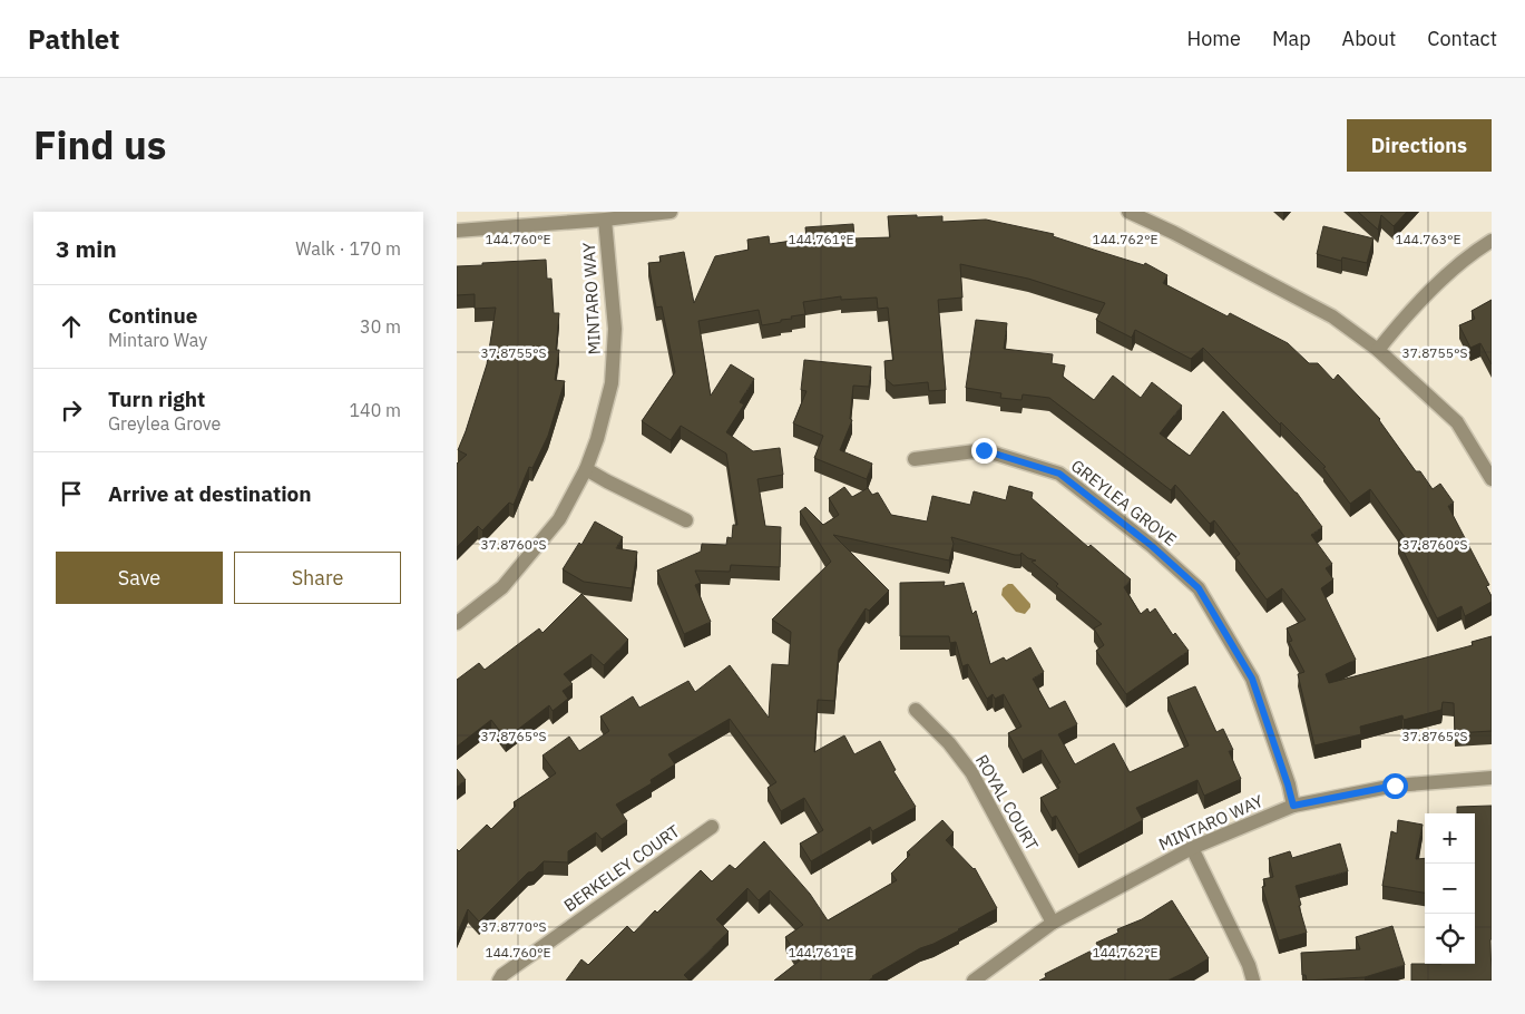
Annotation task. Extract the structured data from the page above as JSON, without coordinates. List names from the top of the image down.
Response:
{
  "streets": {
    "street": [
      "MINTARO WAY",
      "GREYLEA GROVE",
      "ROYAL COURT",
      "BERKELEY COURT"
    ]
  },
  "crossings": [
    ["MINTARO WAY", "GREYLEA GROVE"],
    ["MINTARO WAY", "ROYAL COURT"]
  ],
  "page": {
    "header": "Pathlet",
    "nav": [
      "Home",
      "Map",
      "About",
      "Contact"
    ],
    "title": "Find us",
    "buttons": [
      "Directions",
      ["Save", "Share"]
    ],
    "heading": ["3 min", "Walk · 170 m"],
    "list": [
      ["Continue", "Mintaro Way", "30 m"],
      ["Turn right", "Greylea Grove", "140 m"],
      "Arrive at destination"
    ],
    "map_buttons": ["+", "−"]
  },
  "coordinates": [
    "144.760°E",
    "144.761°E",
    "144.762°E",
    "144.763°E",
    "37.8755°S",
    "37.8760°S",
    "37.8765°S",
    "37.8770°S"
  ]
}
